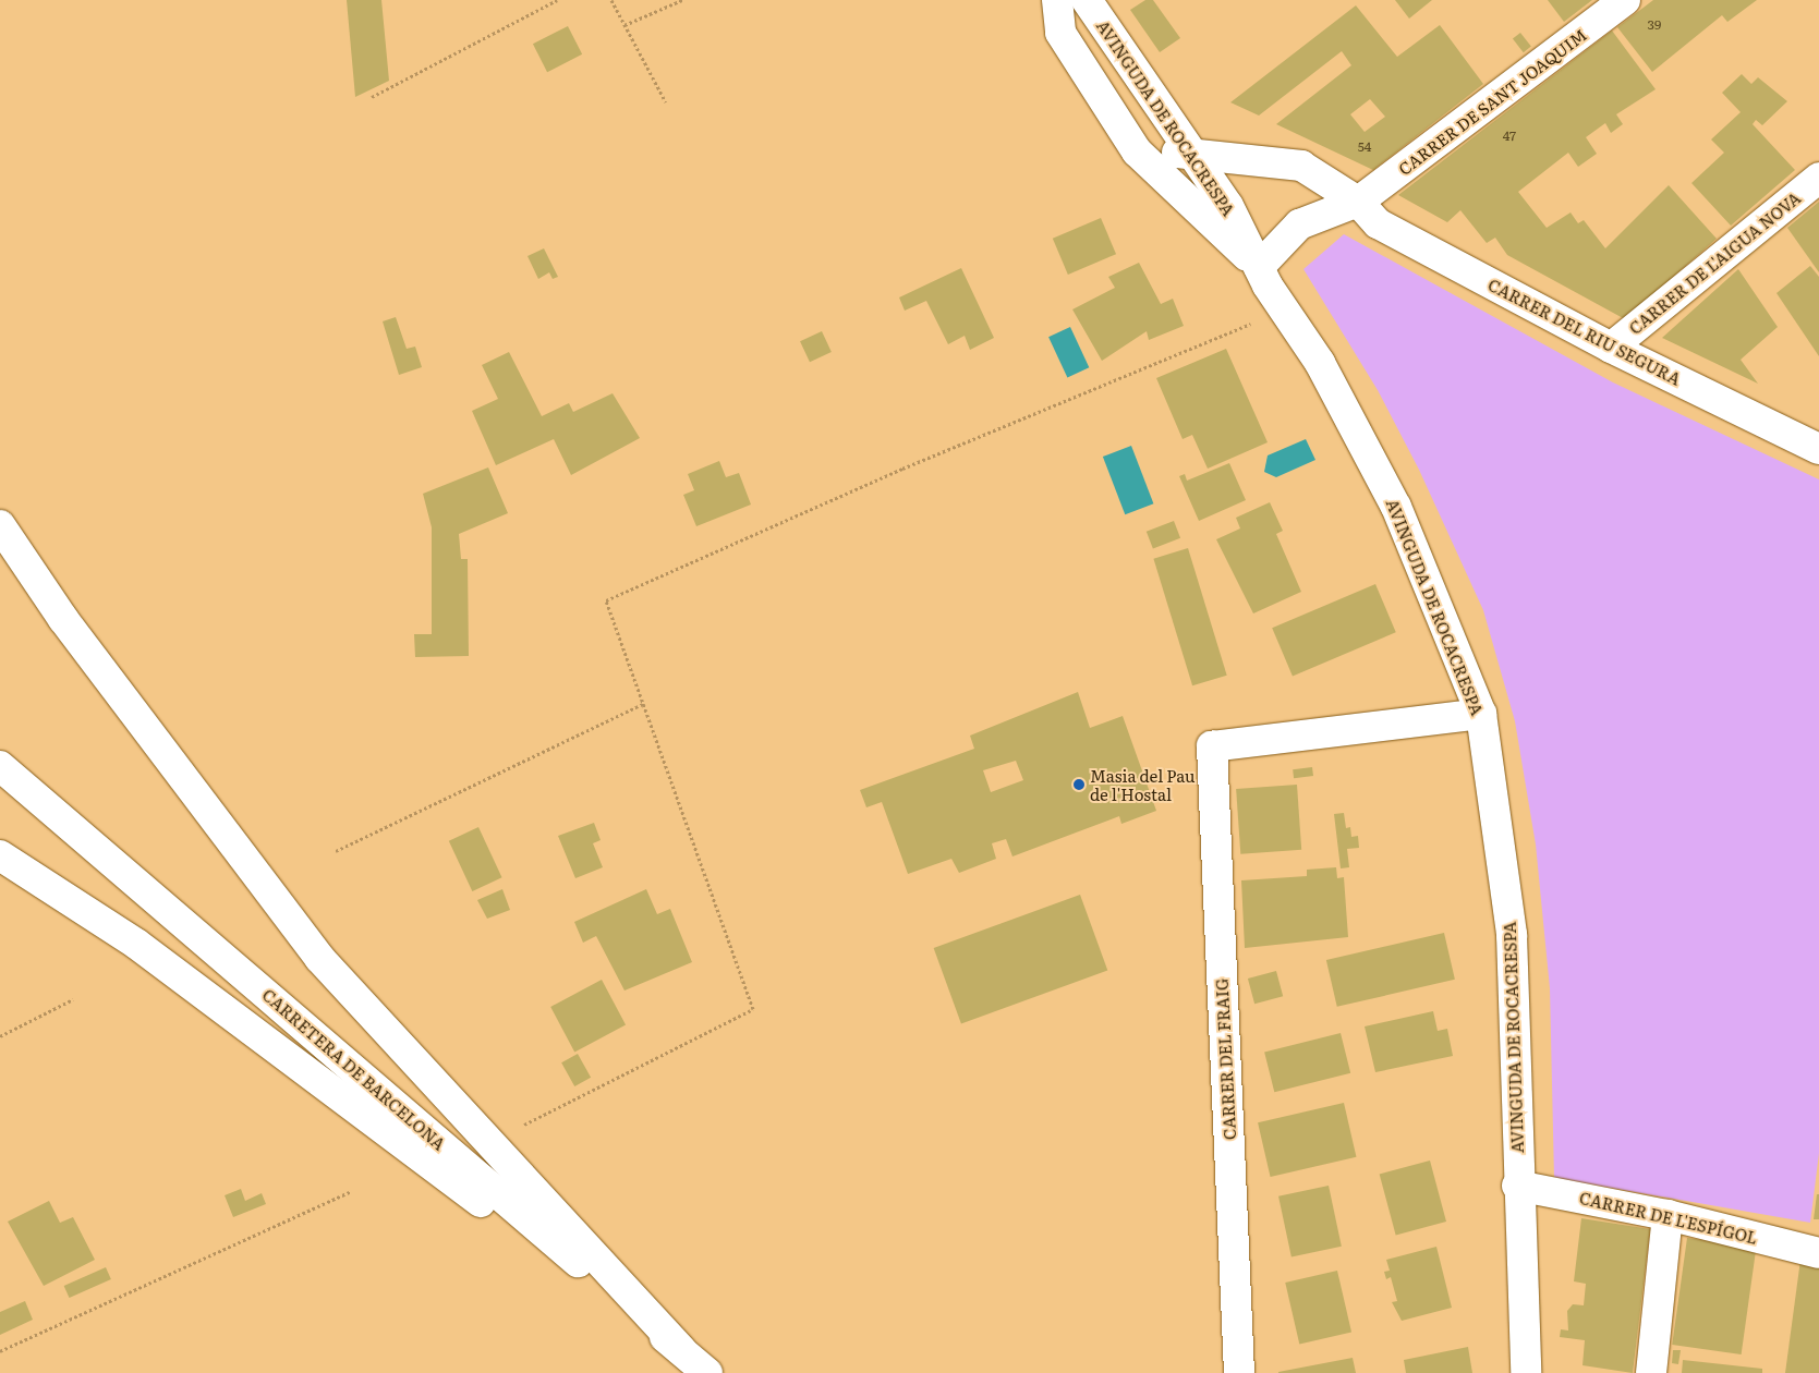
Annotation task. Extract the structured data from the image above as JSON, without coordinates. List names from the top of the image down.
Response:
{
  "streets": {
    "main road": [
      "CARRER DE SANT JOAQUIM",
      "AVINGUDA DE ROCACRESPA",
      "CARRER DE L'AIGUA NOVA",
      "CARRER DEL RIU SEGURA",
      "CARRER DEL FRAIG",
      "CARRETERA DE BARCELONA",
      "CARRER DE L'ESPÍGOL"
    ]
  },
  "crossings": [
    ["CARRER DE SANT JOAQUIM", "AVINGUDA DE ROCACRESPA"],
    ["CARRER DE SANT JOAQUIM", "CARRER DEL RIU SEGURA"],
    ["AVINGUDA DE ROCACRESPA", "CARRER DEL RIU SEGURA"],
    ["AVINGUDA DE ROCACRESPA", "CARRER DEL FRAIG"],
    ["AVINGUDA DE ROCACRESPA", "CARRER DE L'ESPÍGOL"],
    ["CARRER DE L'AIGUA NOVA", "CARRER DEL RIU SEGURA"]
  ],
  "places": ["Masia del Pau de l'Hostal"],
  "house_numbers": ["39", "47", "54"]
}
